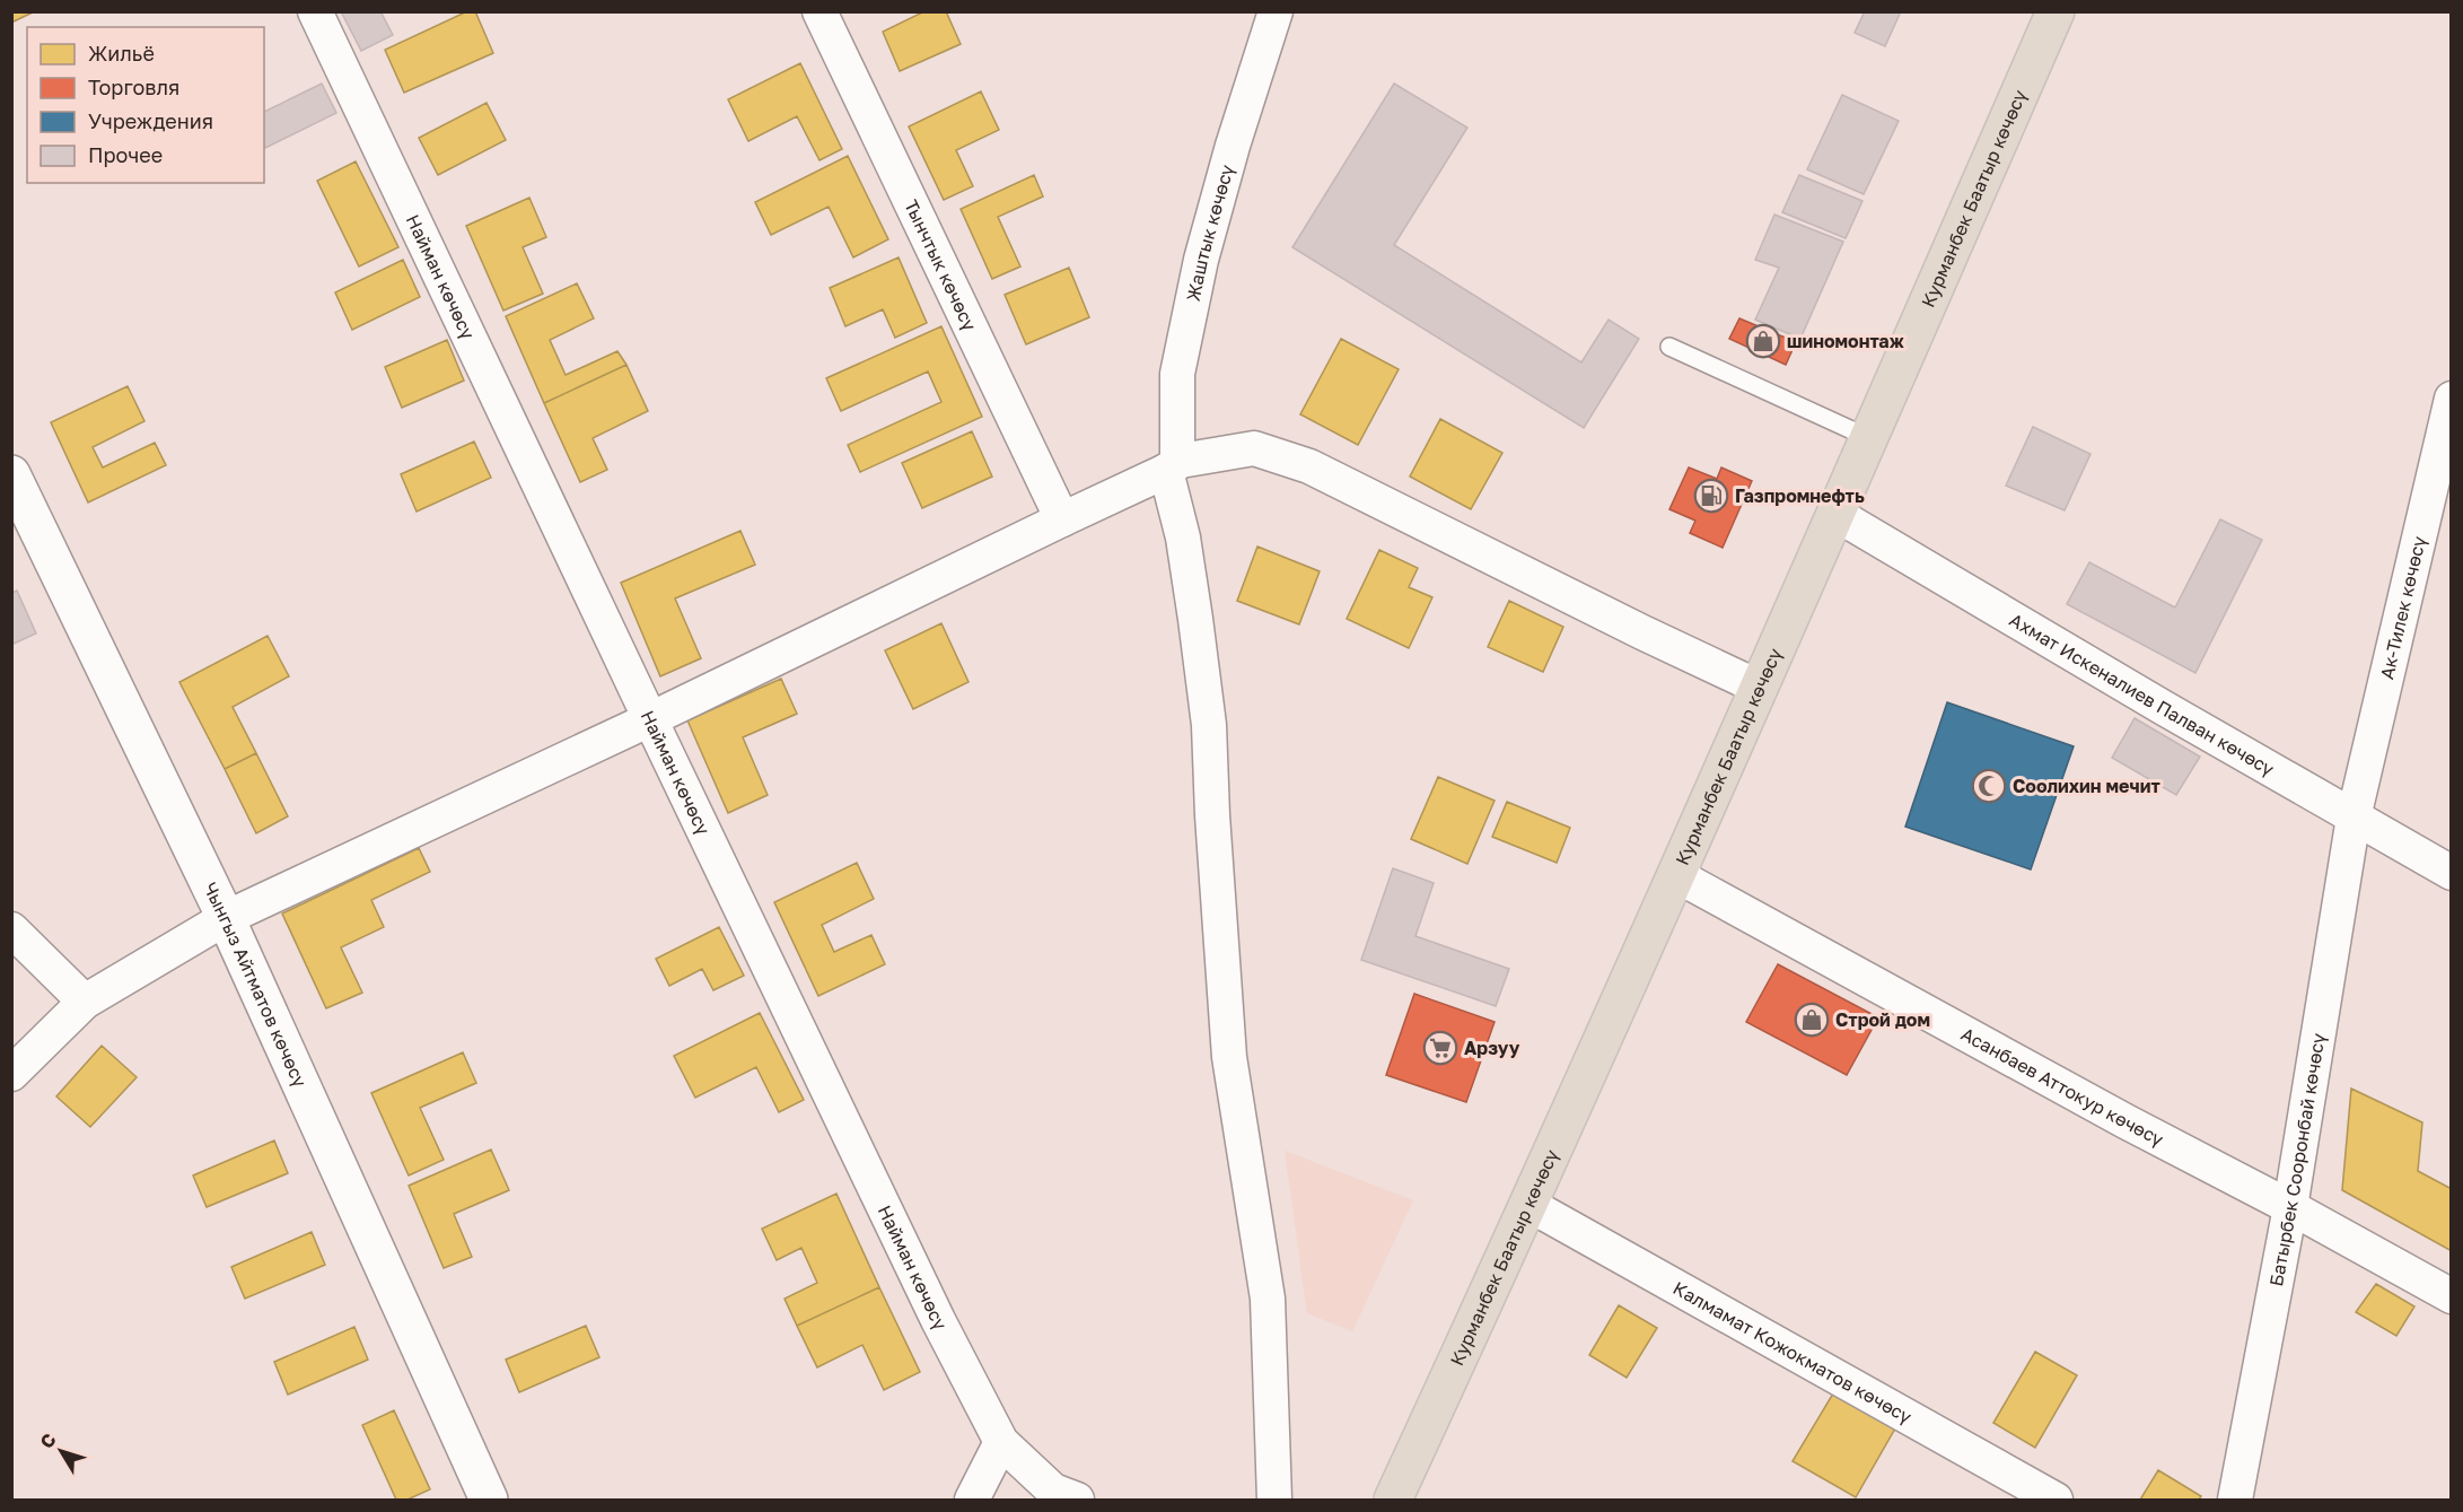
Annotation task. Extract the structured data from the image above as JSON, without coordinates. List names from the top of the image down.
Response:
{
  "streets": {
    "highway": ["Курманбек Баатыр көчөсү"],
    "main road": ["Чынгыз Айтматов көчөсү"],
    "street": [
      "Жаштык көчөсү",
      "Тынчтык көчөсү",
      "Найман көчөсү",
      "Ак-Тилек көчөсү",
      "Ахмат Искеналиев Палван көчөсү",
      "Асанбаев Аттокур көчөсү",
      "Батырбек Сооронбай көчөсү",
      "Калмамат Кожокматов көчөсү"
    ]
  },
  "crossings": [
    ["Курманбек Баатыр көчөсү", "Ахмат Искеналиев Палван көчөсү"],
    ["Курманбек Баатыр көчөсү", "Асанбаев Аттокур көчөсү"],
    ["Курманбек Баатыр көчөсү", "Калмамат Кожокматов көчөсү"],
    ["Ак-Тилек көчөсү", "Ахмат Искеналиев Палван көчөсү"],
    ["Ак-Тилек көчөсү", "Батырбек Сооронбай көчөсү"],
    ["Ахмат Искеналиев Палван көчөсү", "Батырбек Сооронбай көчөсү"],
    ["Асанбаев Аттокур көчөсү", "Батырбек Сооронбай көчөсү"]
  ],
  "places": {
    "shop": ["шиномонтаж", "Строй дом"],
    "fuel station": ["Газпромнефть"],
    "mosque": ["Соолихин мечит"],
    "supermarket": ["Арзуу"]
  },
  "legend": [
    "Жильё",
    "Торговля",
    "Учреждения",
    "Прочее"
  ],
  "north": "top left"
}
